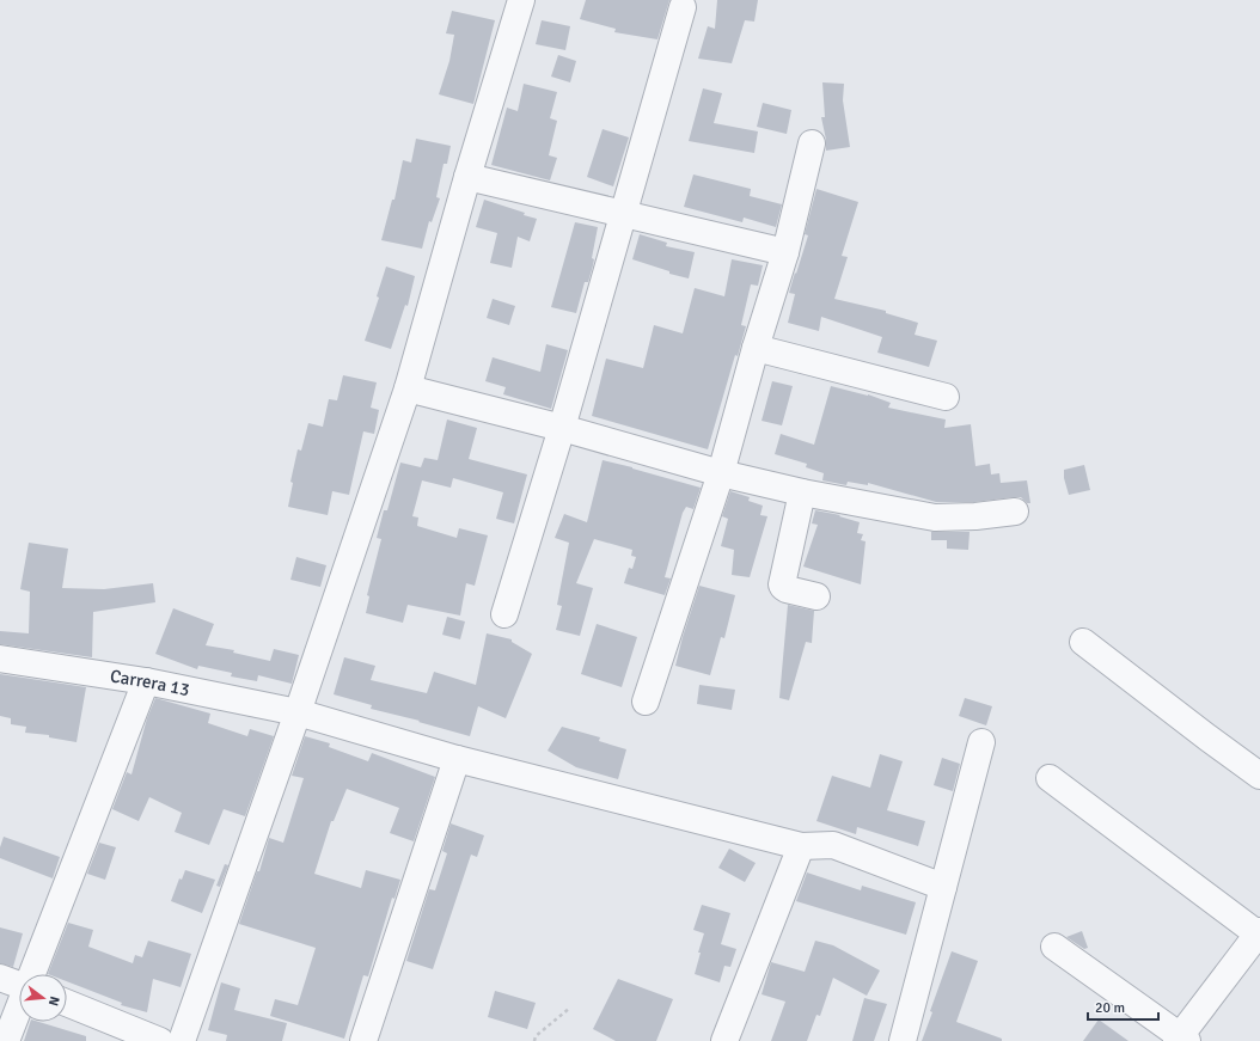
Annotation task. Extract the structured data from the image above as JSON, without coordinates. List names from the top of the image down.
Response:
{
  "streets": {
    "street": ["Carrera 13"]
  },
  "scale_bar": "20 m",
  "north": "right"
}
